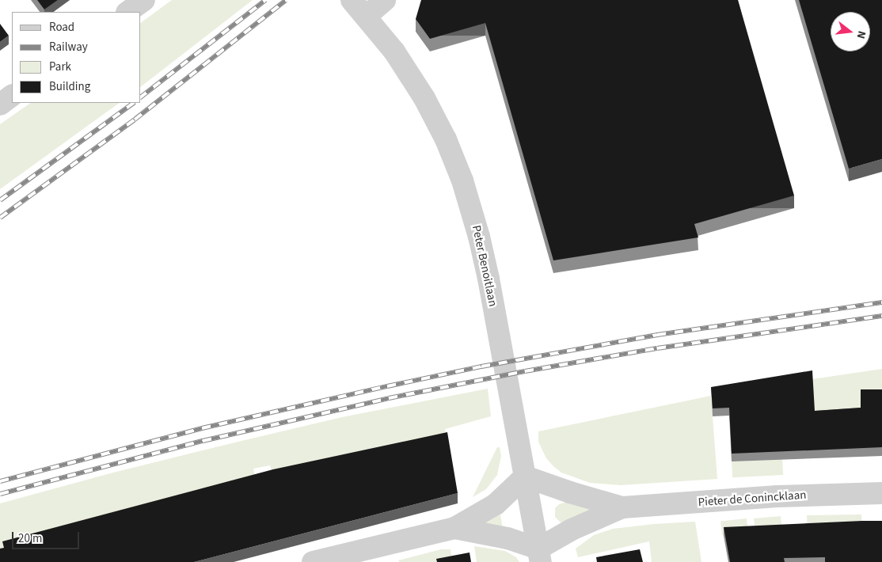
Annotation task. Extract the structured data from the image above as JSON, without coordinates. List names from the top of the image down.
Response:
{
  "streets": {
    "street": ["Peter Benoitlaan", "Pieter de Conincklaan"]
  },
  "crossings": [
    ["Peter Benoitlaan", "Pieter de Conincklaan"]
  ],
  "legend": [
    "Road",
    "Railway",
    "Park",
    "Building"
  ],
  "scale_bar": "20 m",
  "north": "right"
}
